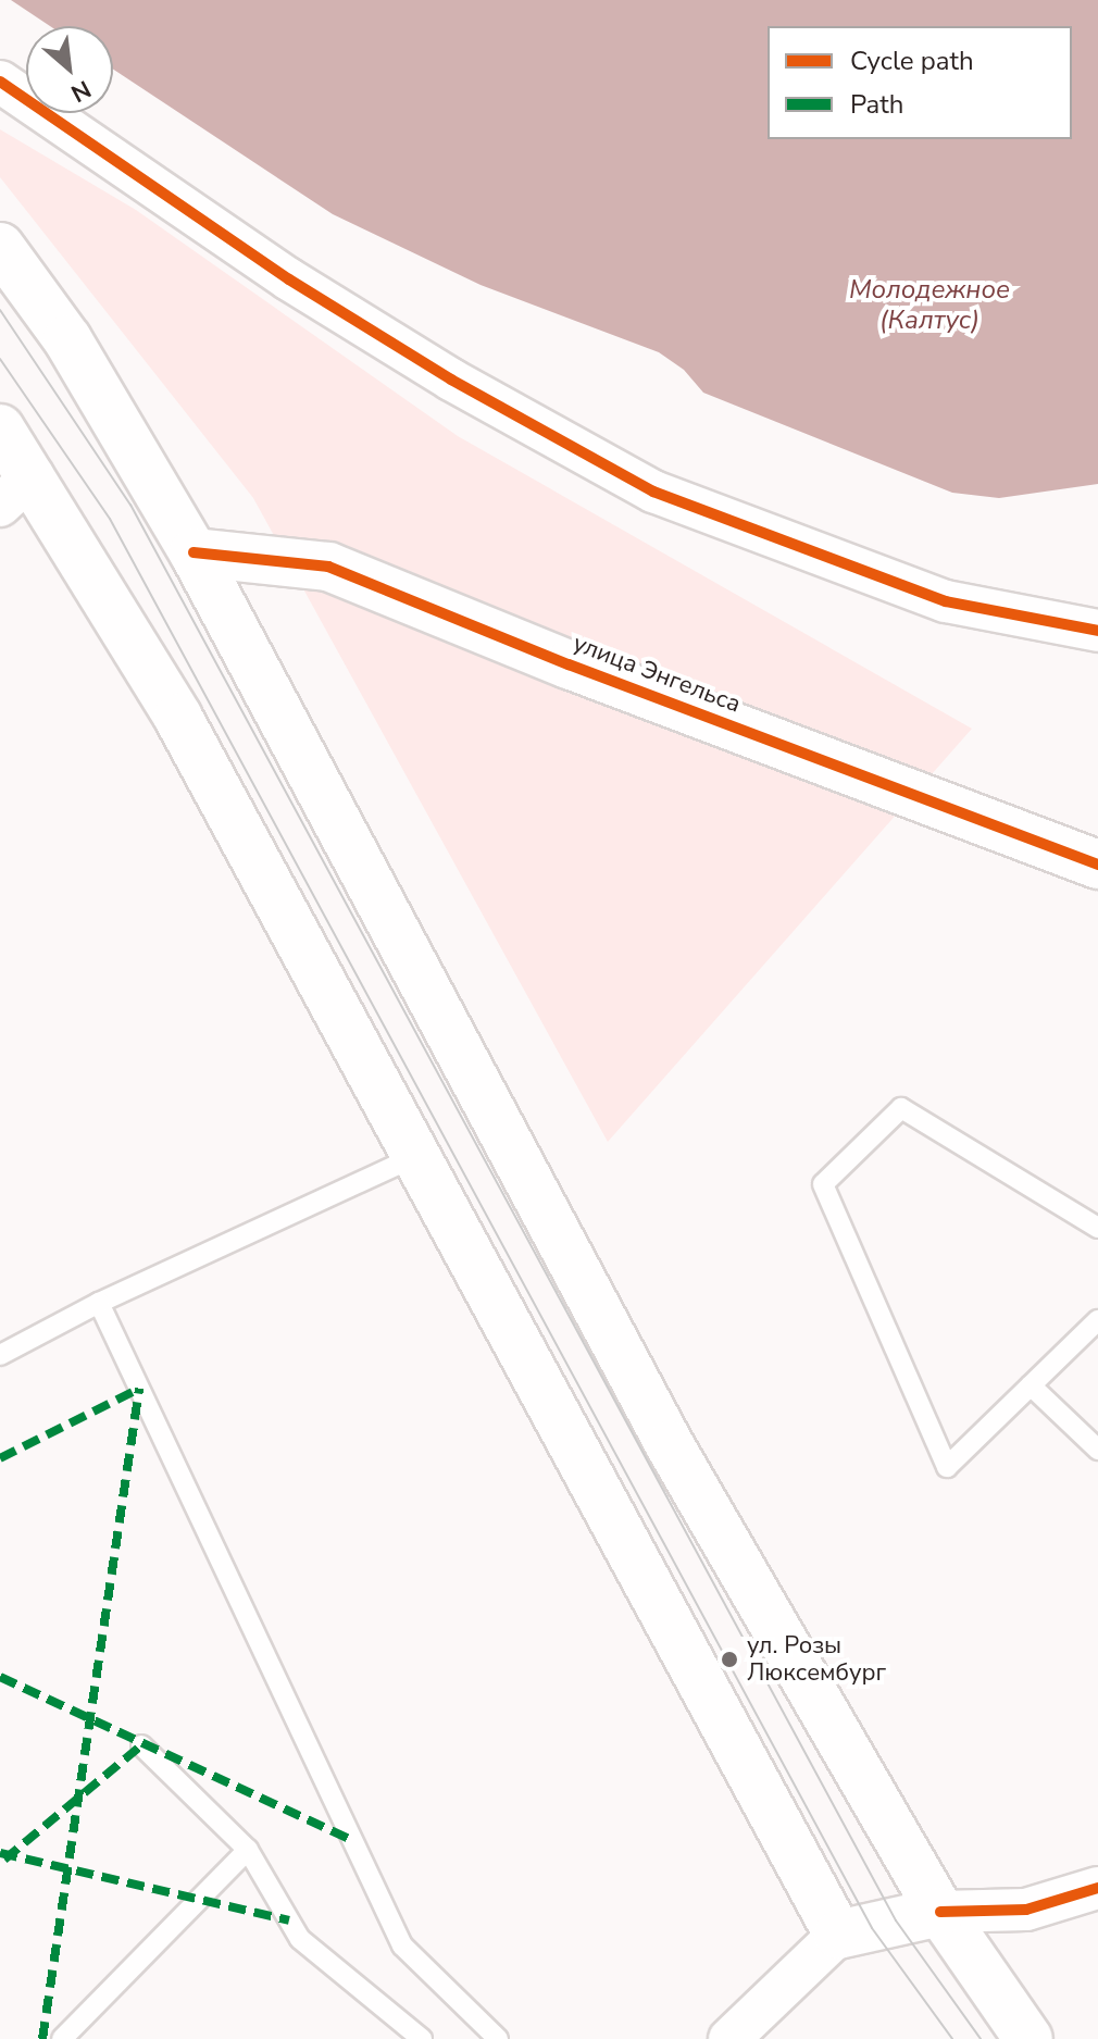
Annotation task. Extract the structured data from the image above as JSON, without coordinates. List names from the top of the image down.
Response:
{
  "streets": {
    "main road": ["улица Энгельса"]
  },
  "water": ["Молодежное (Калтус)"],
  "places": ["ул. Розы Люксембург"],
  "legend": ["Cycle path", "Path"],
  "north": "bottom right"
}
